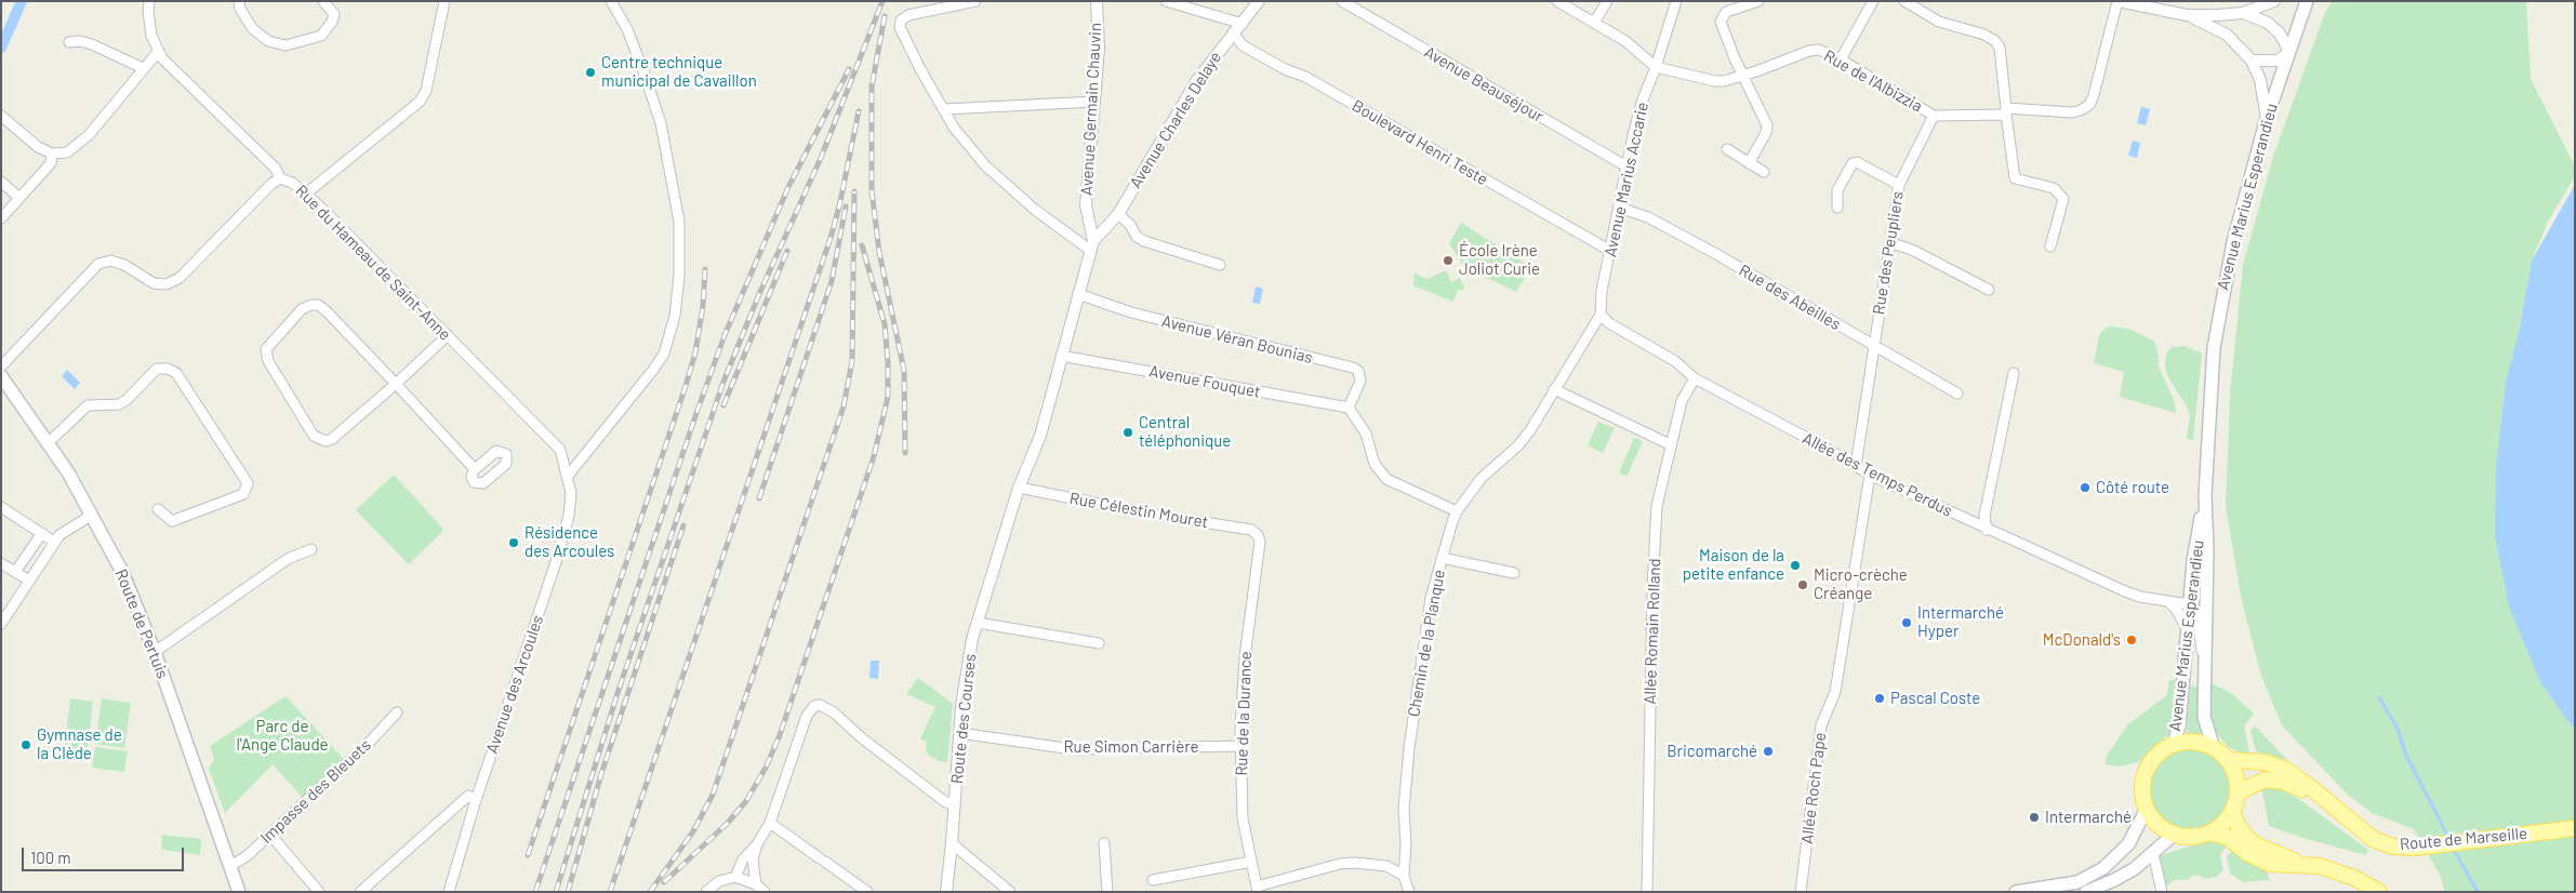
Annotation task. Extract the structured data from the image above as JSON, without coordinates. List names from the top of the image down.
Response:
{
  "streets": {
    "main road": ["Avenue Marius Esperandieu", "Route de Pertuis", "Route de Marseille"],
    "street": [
      "Rue de l'Albizzia",
      "Avenue Beauséjour",
      "Avenue Germain Chauvin",
      "Avenue Charles Delaye",
      "Boulevard Henri Teste",
      "Avenue Marius Accarie",
      "Rue des Peupliers",
      "Rue du Hameau de Saint-Anne",
      "Rue des Abeilles",
      "Avenue Véran Bounias",
      "Avenue Fouquet",
      "Allée des Temps Perdus",
      "Rue Célestin Mouret",
      "Allée Romain Rolland",
      "Chemin de la Planque",
      "Avenue des Arcoules",
      "Rue de la Durance",
      "Route des Courses",
      "Rue Simon Carrière",
      "Allée Roch Pape",
      "Impasse des Bleuets"
    ]
  },
  "crossings": [
    ["Rue de l'Albizzia", "Avenue Marius Accarie"],
    ["Rue de l'Albizzia", "Rue des Peupliers"],
    ["Avenue Beauséjour", "Avenue Marius Accarie"],
    ["Avenue Germain Chauvin", "Avenue Charles Delaye"],
    ["Avenue Germain Chauvin", "Route des Courses"],
    ["Avenue Charles Delaye", "Boulevard Henri Teste"],
    ["Avenue Charles Delaye", "Route des Courses"],
    ["Boulevard Henri Teste", "Avenue Marius Accarie"],
    ["Avenue Marius Accarie", "Rue des Abeilles"],
    ["Avenue Marius Accarie", "Allée des Temps Perdus"],
    ["Avenue Marius Accarie", "Chemin de la Planque"],
    ["Avenue Marius Esperandieu", "Allée des Temps Perdus"],
    ["Avenue Marius Esperandieu", "Route de Marseille"],
    ["Rue des Peupliers", "Rue des Abeilles"],
    ["Rue des Peupliers", "Allée des Temps Perdus"],
    ["Rue du Hameau de Saint-Anne", "Avenue des Arcoules"],
    ["Avenue Véran Bounias", "Avenue Fouquet"],
    ["Avenue Véran Bounias", "Route des Courses"],
    ["Avenue Fouquet", "Route des Courses"],
    ["Allée des Temps Perdus", "Allée Romain Rolland"],
    ["Allée des Temps Perdus", "Chemin de la Planque"],
    ["Allée des Temps Perdus", "Allée Roch Pape"],
    ["Rue Célestin Mouret", "Rue de la Durance"],
    ["Rue Célestin Mouret", "Route des Courses"],
    ["Route de Pertuis", "Impasse des Bleuets"],
    ["Rue de la Durance", "Rue Simon Carrière"],
    ["Route des Courses", "Rue Simon Carrière"]
  ],
  "parks": ["Parc de l'Ange Claude"],
  "places": [
    "Centre technique municipal de Cavaillon",
    "École Irène Joliot Curie",
    "Central téléphonique",
    "Côté route",
    "Résidence des Arcoules",
    "Maison de la petite enfance",
    "Micro-crèche Créange",
    "Intermarché Hyper",
    "McDonald's",
    "Pascal Coste",
    "Gymnase de la Clède",
    "Bricomarché",
    "Intermarché"
  ],
  "scale_bar": "100 m"
}
